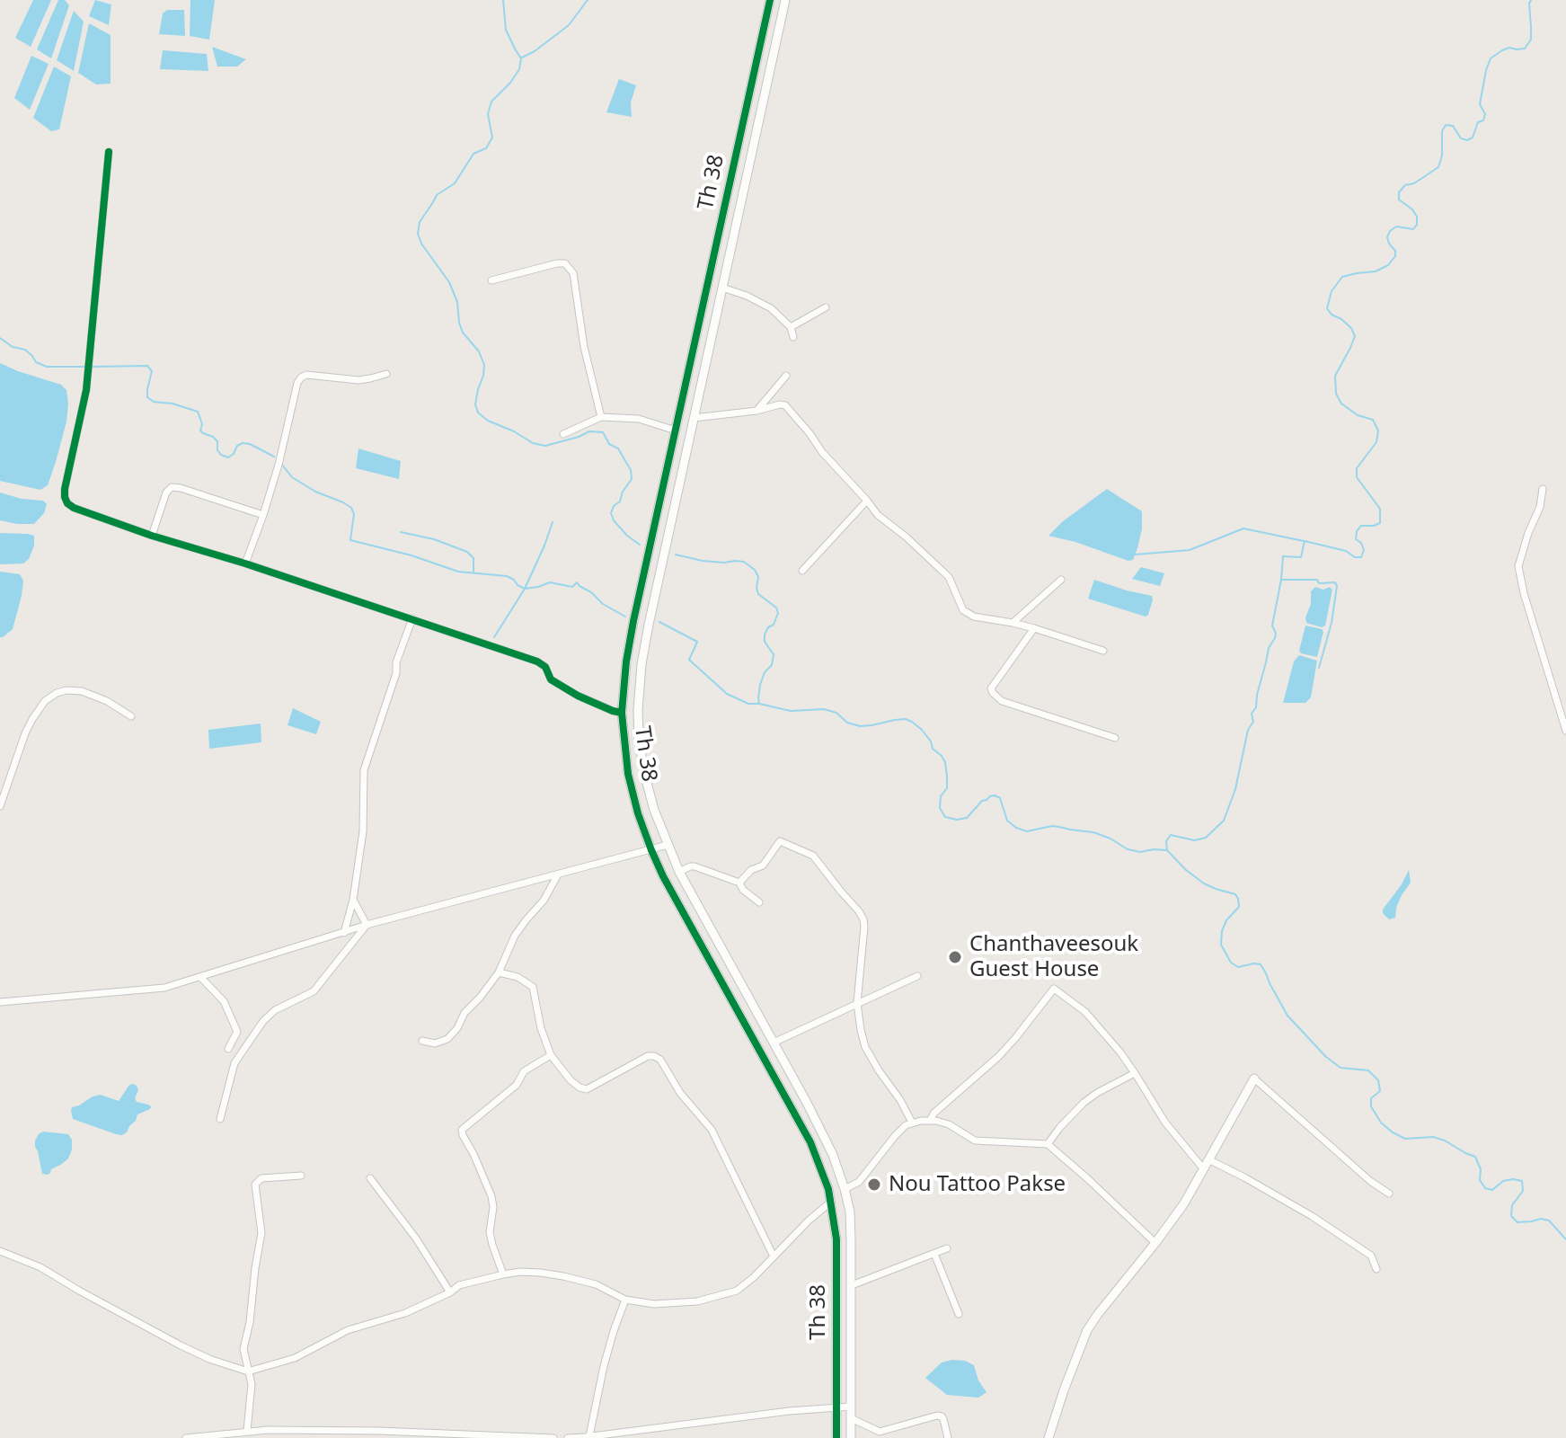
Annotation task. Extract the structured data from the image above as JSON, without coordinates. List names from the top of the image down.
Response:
{
  "streets": {
    "street": ["Th 38"]
  },
  "places": ["Chanthaveesouk Guest House", "Nou Tattoo Pakse"]
}
